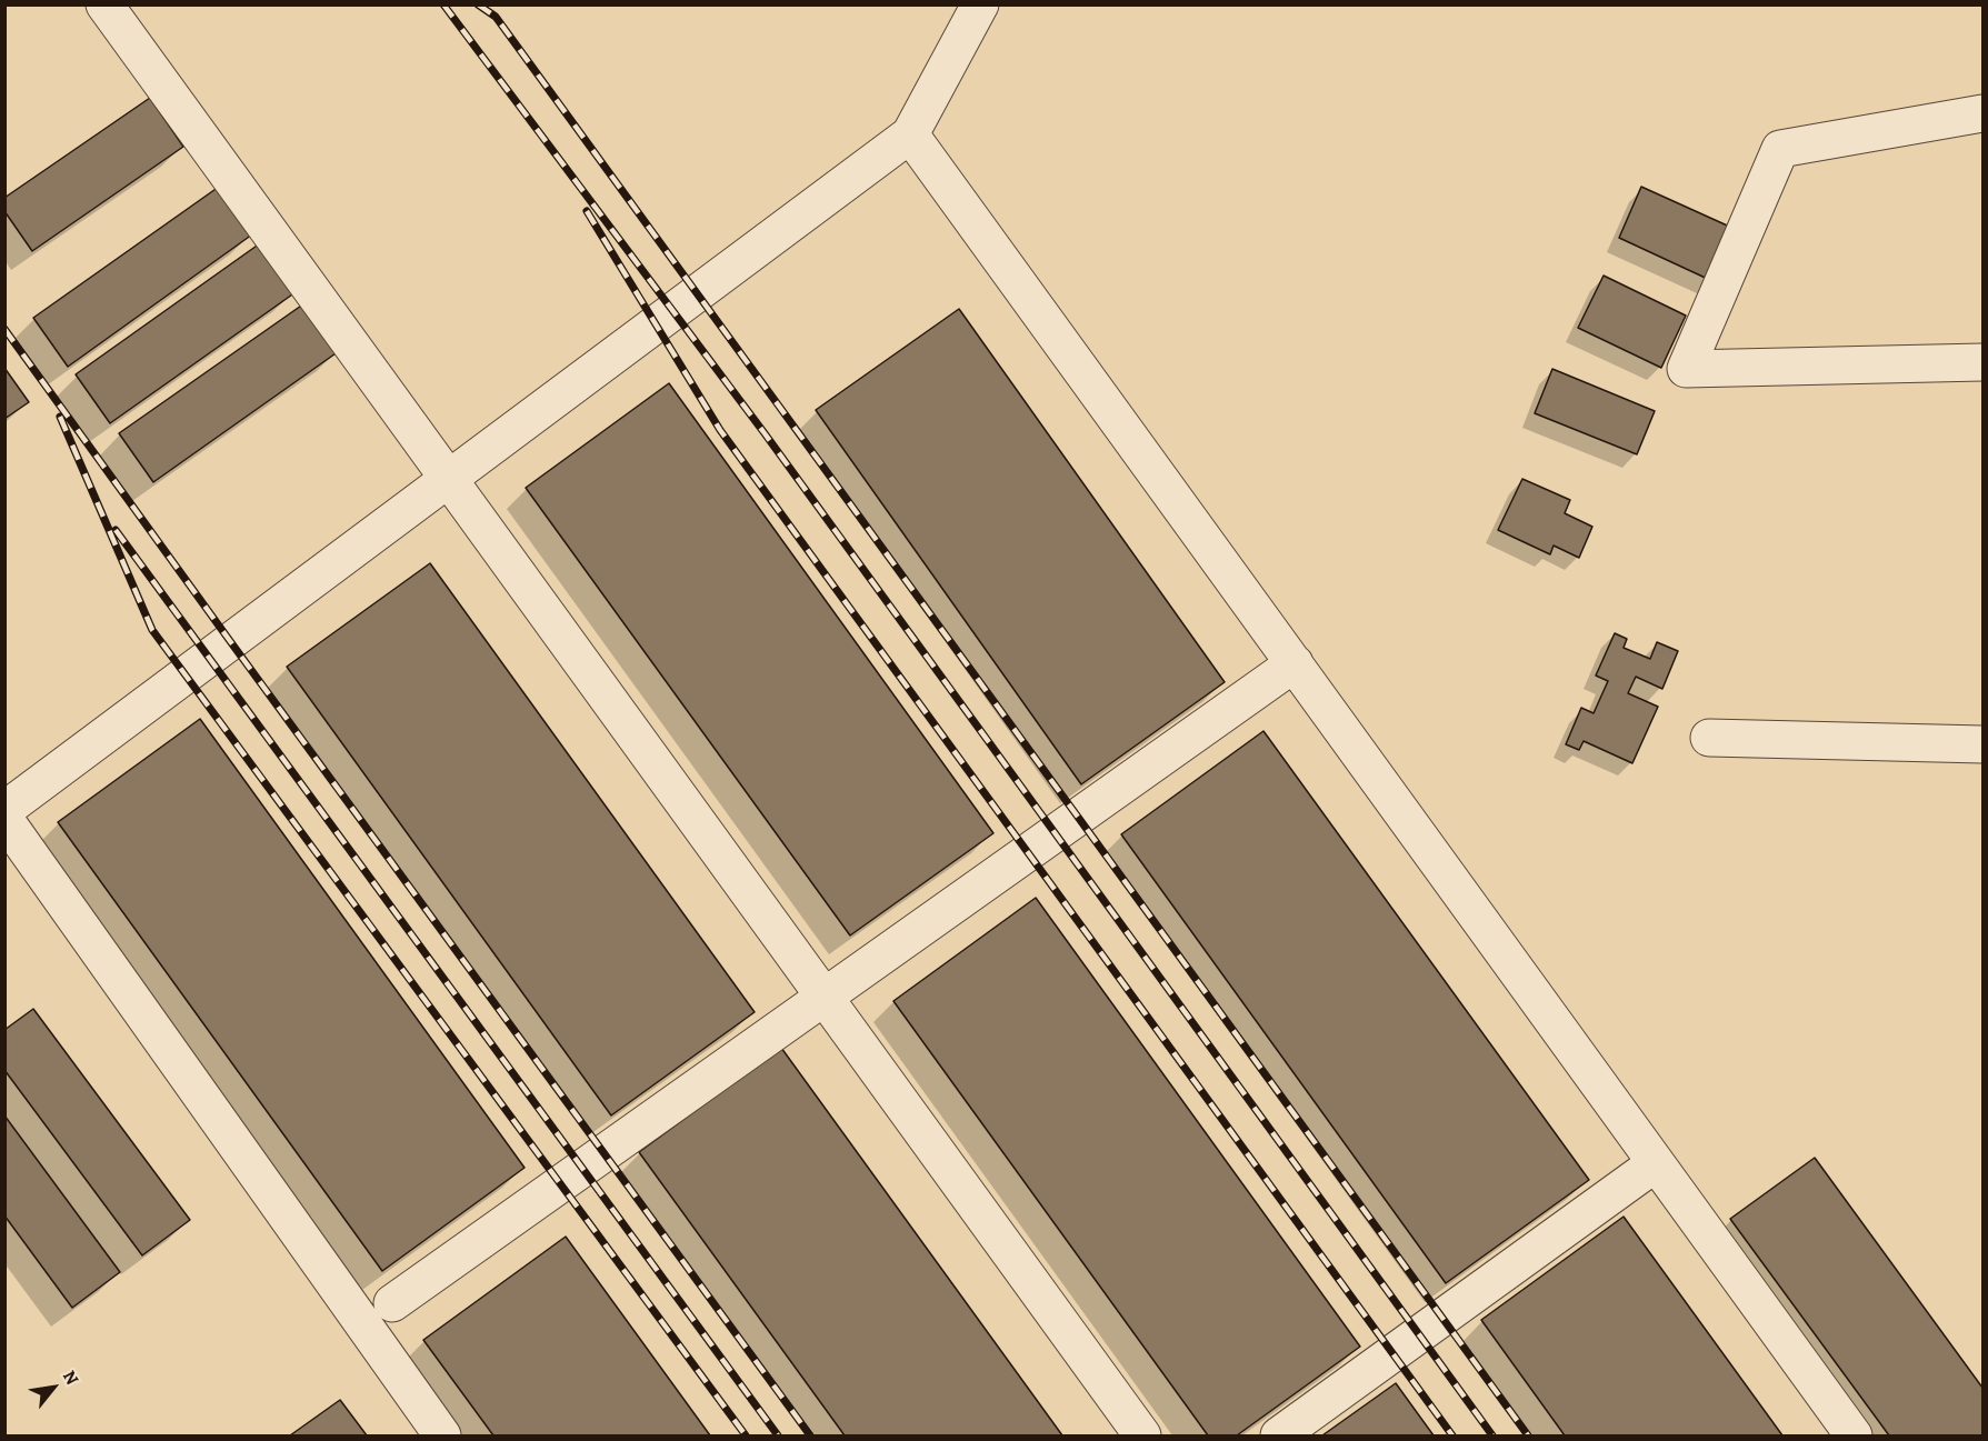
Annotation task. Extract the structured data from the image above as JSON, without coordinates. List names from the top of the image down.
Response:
{
  "north": "top right"
}
